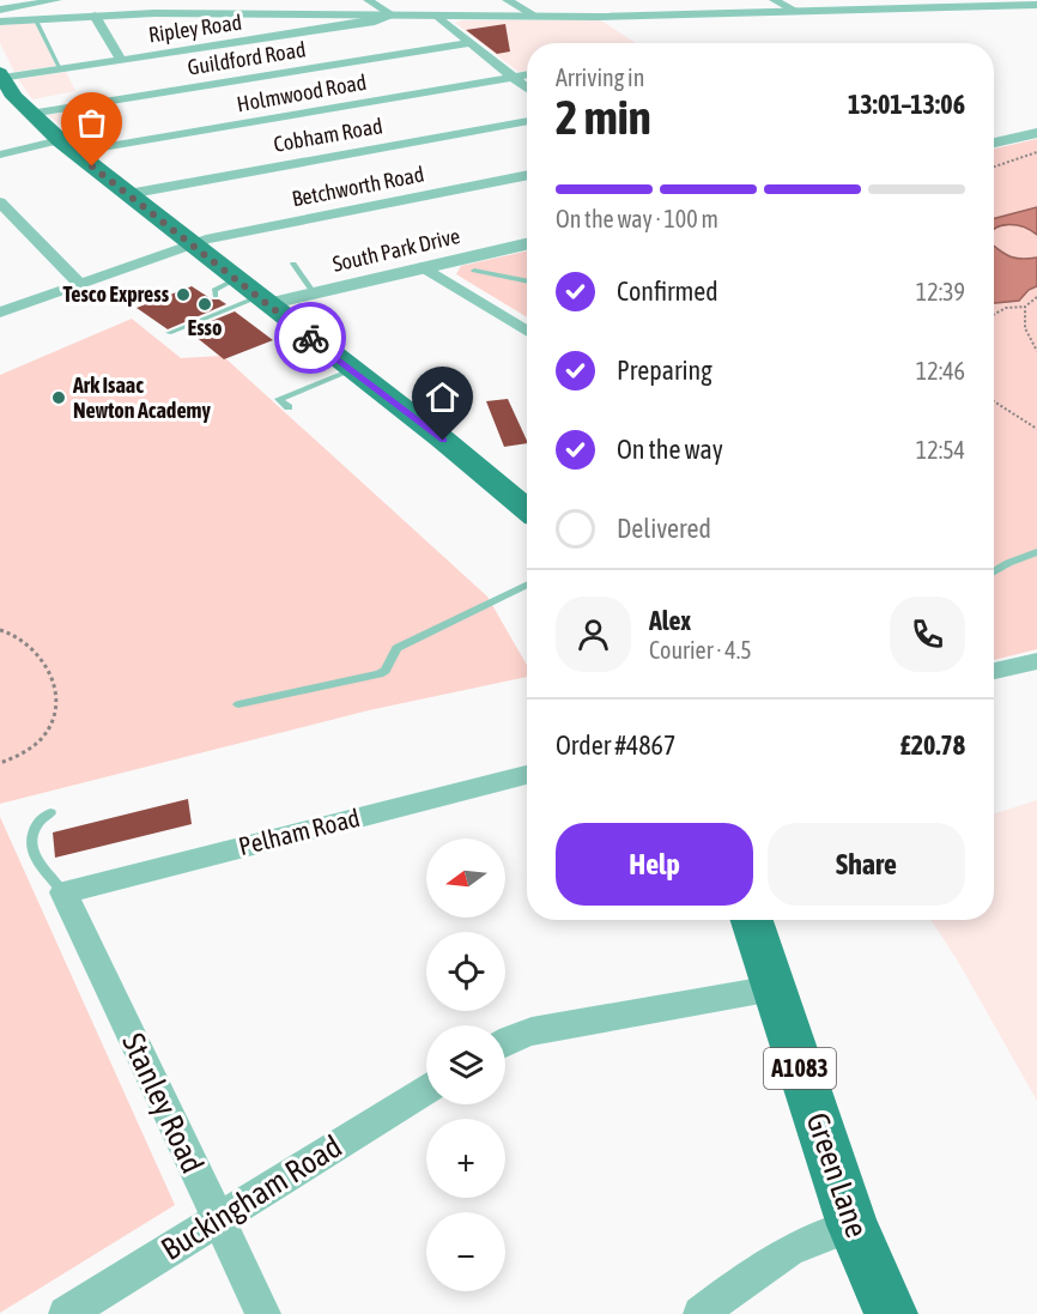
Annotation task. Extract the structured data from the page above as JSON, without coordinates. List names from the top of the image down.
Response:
{
  "streets": {
    "main road": ["A1083", "Green Lane"],
    "street": [
      "Ripley Road",
      "Guildford Road",
      "Holmwood Road",
      "Cobham Road",
      "Betchworth Road",
      "South Park Drive",
      "Pelham Road",
      "Stanley Road",
      "Buckingham Road"
    ]
  },
  "crossings": [
    ["Pelham Road", "Stanley Road"],
    ["Stanley Road", "Buckingham Road"]
  ],
  "places": ["Tesco Express", "Esso", "Ark Isaac Newton Academy"],
  "north": "left",
  "page": {
    "heading": ["2 min", "Arriving in", "13:01–13:06"],
    "panel": [
      "Alex",
      "Courier · 4.5",
      "Order #4867",
      "£20.78"
    ],
    "bar": "On the way · 100 m",
    "list": [
      ["Confirmed", "12:39"],
      ["Preparing", "12:46"],
      ["On the way", "12:54"],
      "Delivered"
    ],
    "buttons": ["Help", "Share"],
    "map_buttons": ["+", "−"]
  }
}
